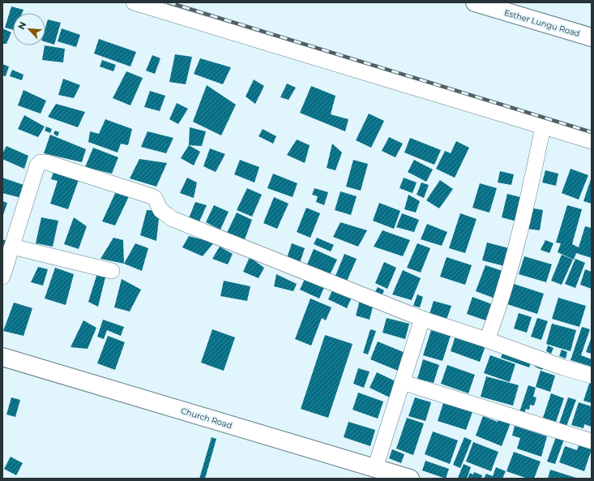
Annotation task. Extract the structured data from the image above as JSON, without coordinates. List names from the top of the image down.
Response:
{
  "streets": {
    "street": ["Esther Lungu Road", "Church Road"]
  },
  "north": "top left"
}
